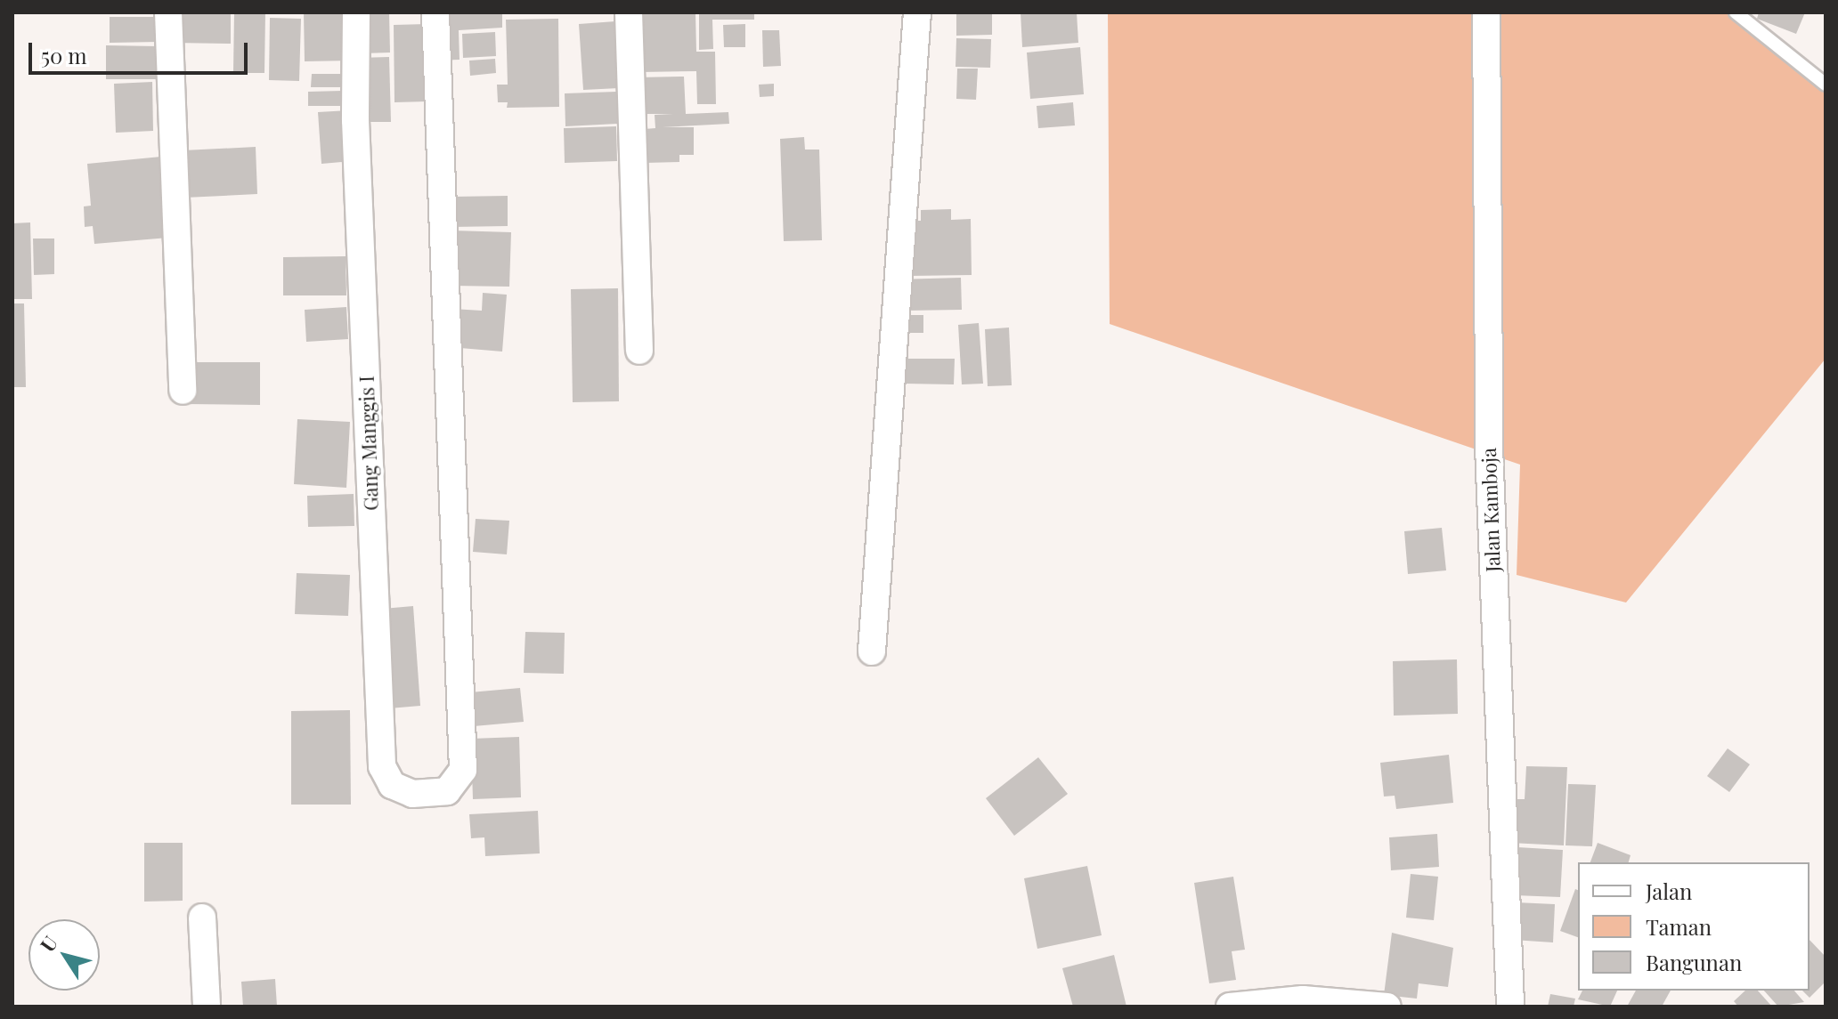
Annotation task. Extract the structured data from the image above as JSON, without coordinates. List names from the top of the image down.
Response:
{
  "streets": {
    "street": ["Gang Manggis I", "Jalan Kamboja"]
  },
  "legend": ["Jalan", "Taman", "Bangunan"],
  "scale_bar": "50 m",
  "north": "top left"
}
